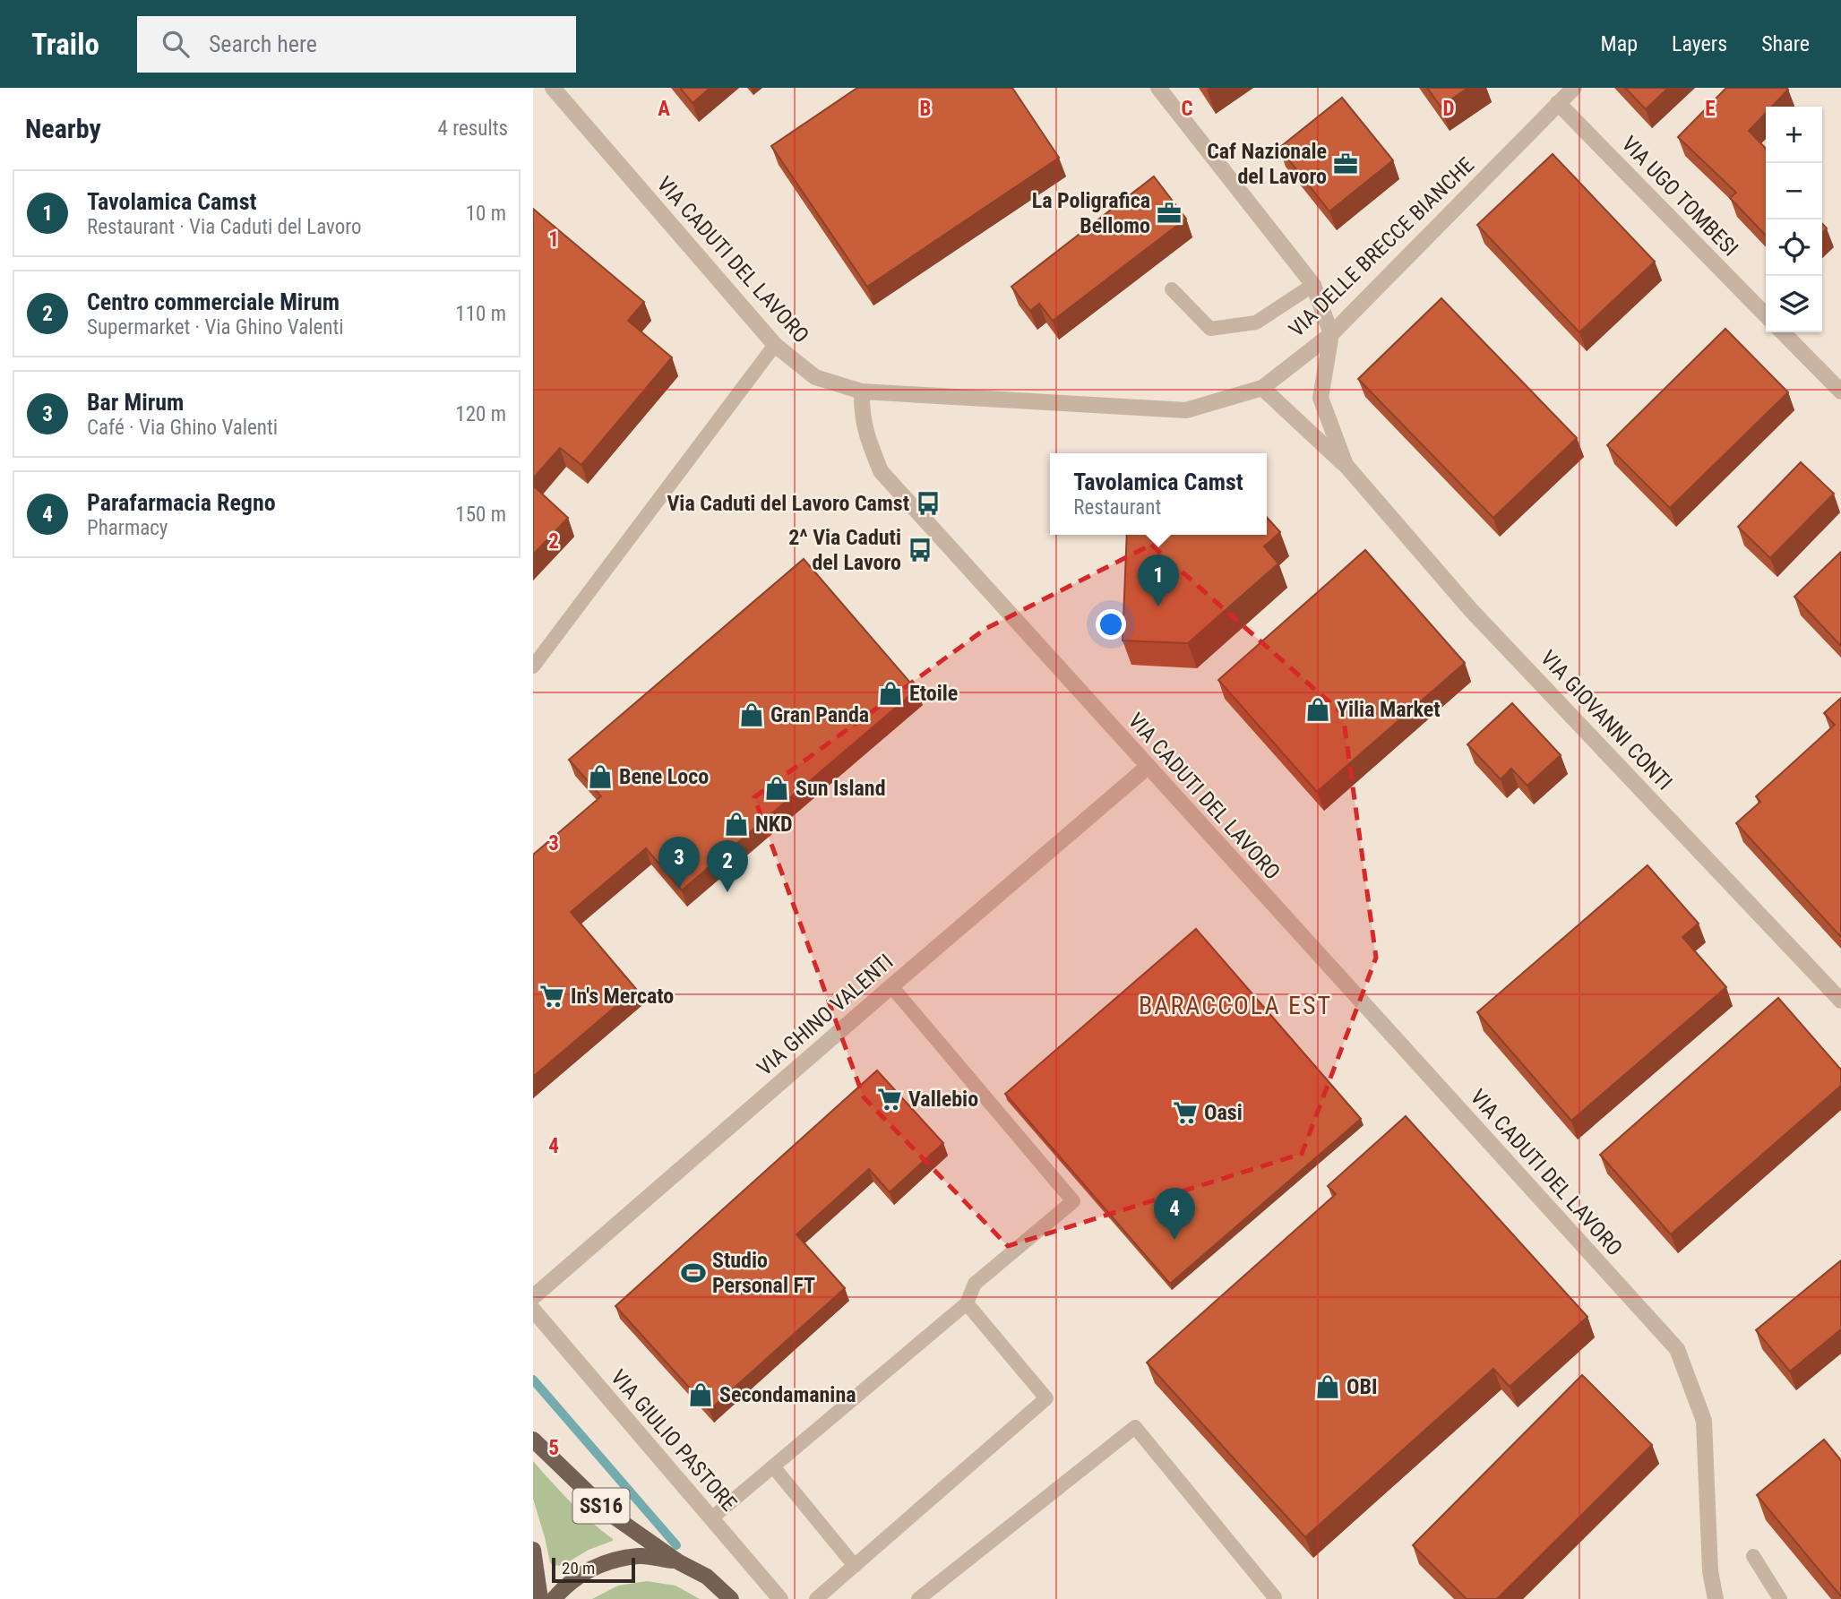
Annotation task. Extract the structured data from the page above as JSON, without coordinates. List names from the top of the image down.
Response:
{
  "streets": {
    "main road": ["SS16"],
    "street": [
      "VIA UGO TOMBESI",
      "VIA DELLE BRECCE BIANCHE",
      "VIA CADUTI DEL LAVORO",
      "VIA GIOVANNI CONTI",
      "VIA GHINO VALENTI",
      "VIA GIULIO PASTORE"
    ]
  },
  "crossings": [
    ["VIA UGO TOMBESI", "VIA DELLE BRECCE BIANCHE"],
    ["VIA DELLE BRECCE BIANCHE", "VIA CADUTI DEL LAVORO"],
    ["VIA DELLE BRECCE BIANCHE", "VIA GIOVANNI CONTI"],
    ["VIA CADUTI DEL LAVORO", "VIA GHINO VALENTI"]
  ],
  "districts": ["BARACCOLA EST"],
  "places": {
    "office": ["Caf Nazionale del Lavoro", "La Poligrafica Bellomo"],
    "bus stop": ["Via Caduti del Lavoro Camst", "2^ Via Caduti del Lavoro"],
    "shop": [
      "Etoile",
      "Yilia Market",
      "Gran Panda",
      "Bene Loco",
      "Sun Island",
      "NKD",
      "OBI",
      "Secondamanina"
    ],
    "supermarket": ["In's Mercato", "Vallebio", "Oasi"],
    "sports": ["Studio Personal FT"]
  },
  "scale_bar": "20 m",
  "page": {
    "header": "Trailo",
    "search": "Search here",
    "nav": ["Map", "Layers", "Share"],
    "heading": ["Nearby", "4 results"],
    "map_buttons": ["+", "−"],
    "list": [
      {
        "mark": "1",
        "name": "Tavolamica Camst",
        "note": "Restaurant · Via Caduti del Lavoro",
        "value": "10 m"
      },
      {
        "mark": "2",
        "name": "Centro commerciale Mirum",
        "note": "Supermarket · Via Ghino Valenti",
        "value": "110 m"
      },
      {
        "mark": "3",
        "name": "Bar Mirum",
        "note": "Café · Via Ghino Valenti",
        "value": "120 m"
      },
      {
        "mark": "4",
        "name": "Parafarmacia Regno",
        "note": "Pharmacy",
        "value": "150 m"
      }
    ],
    "popup": ["Tavolamica Camst", "Restaurant"],
    "pins": [
      "1",
      "3",
      "2",
      "4"
    ],
    "scale": "20 m"
  },
  "grid": {
    "columns": [
      "A",
      "B",
      "C",
      "D",
      "E"
    ],
    "rows": [
      "1",
      "2",
      "3",
      "4",
      "5"
    ]
  }
}
